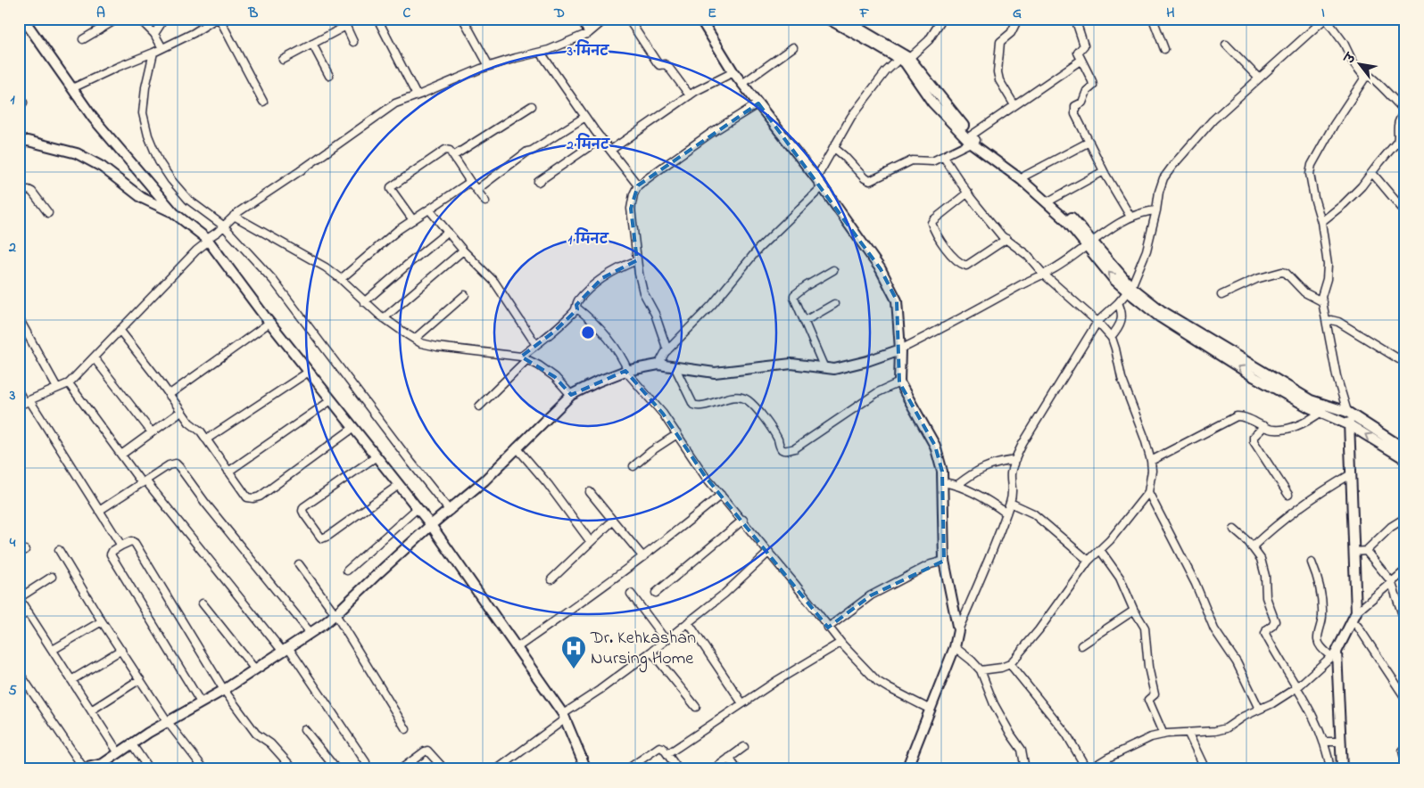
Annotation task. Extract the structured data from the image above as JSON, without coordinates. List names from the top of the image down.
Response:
{
  "places": {
    "hospital": ["Dr. Kehkashan Nursing Home"]
  },
  "north": "top left",
  "grid": {
    "columns": [
      "A",
      "B",
      "C",
      "D",
      "E",
      "F",
      "G",
      "H",
      "I"
    ],
    "rows": [
      "1",
      "2",
      "3",
      "4",
      "5"
    ]
  },
  "rings": ["3 मिनट", "2 मिनट", "1 मिनट"]
}
